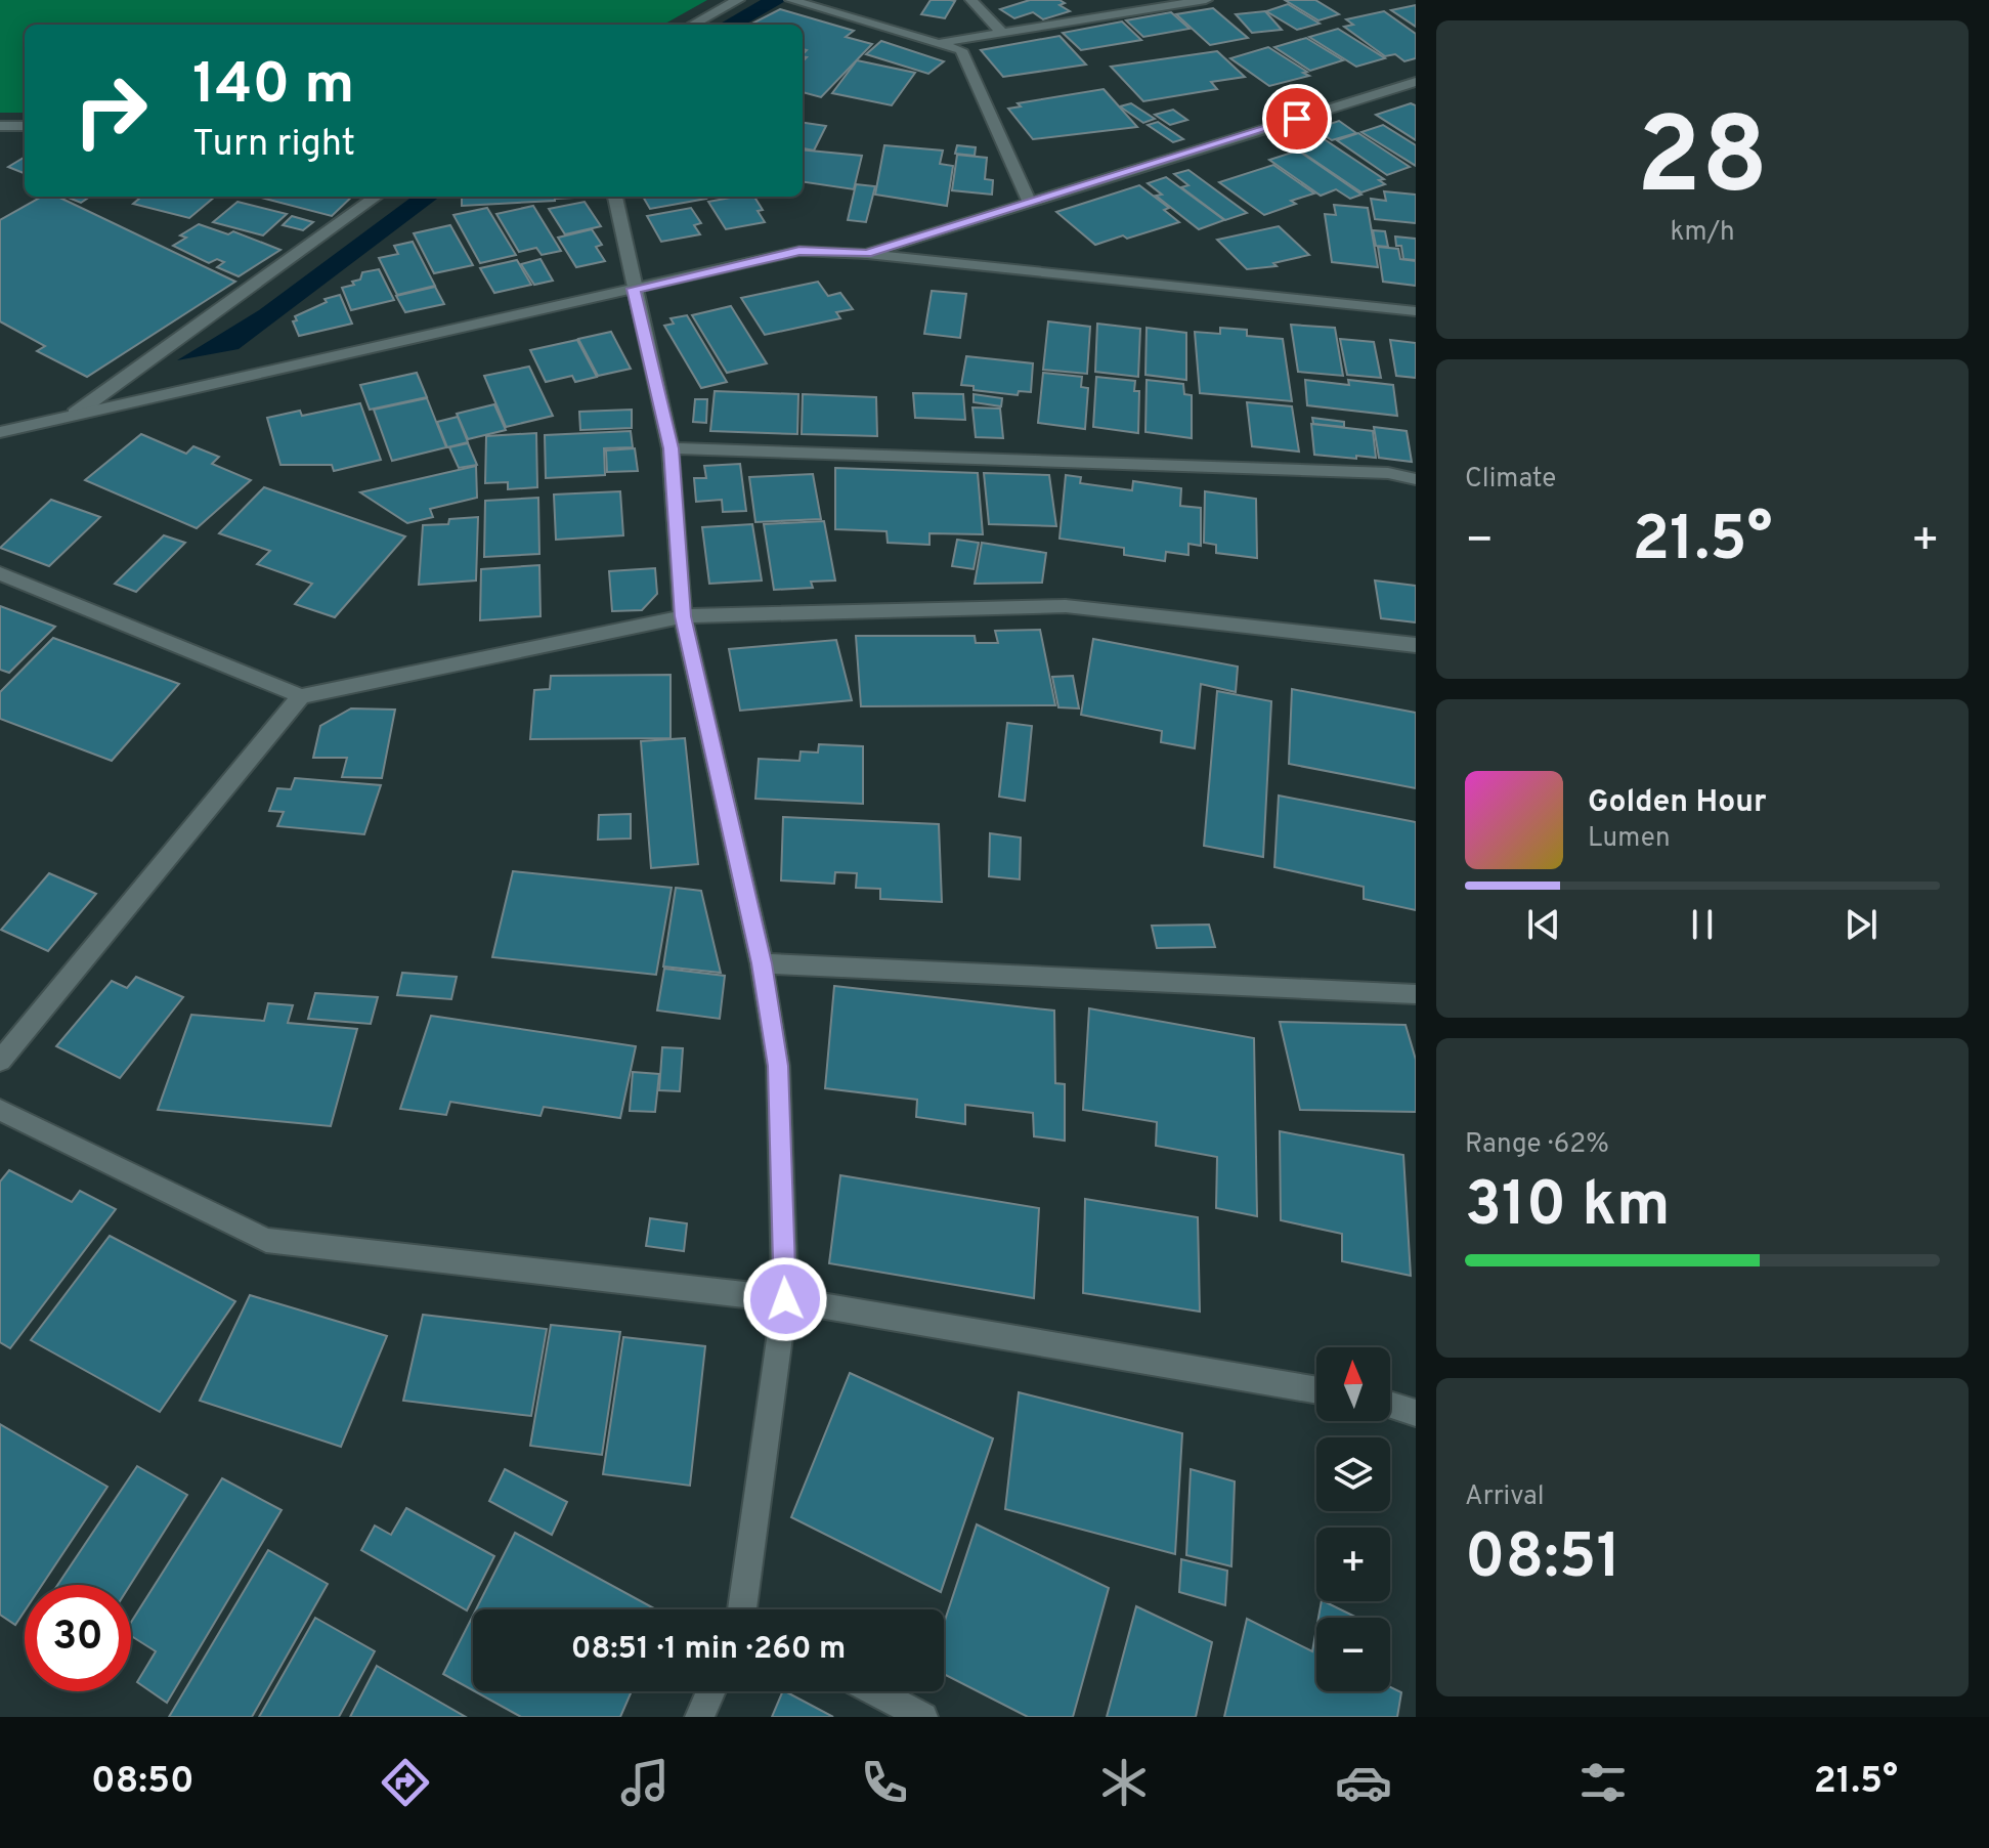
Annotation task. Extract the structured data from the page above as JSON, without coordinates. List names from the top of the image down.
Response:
{
  "north": "top",
  "page": {
    "tile": [
      ["28", "km/h"],
      "Climate",
      ["Range · 62%", "310 km"],
      ["Arrival", "08:51"]
    ],
    "turn": ["140 m", "Turn right"],
    "heat": ["−", "21.5°", "+"],
    "song": ["Golden Hour", "Lumen"],
    "map_buttons": ["+", "−"],
    "limit": "30",
    "trip": "08:51 · 1 min · 260 m",
    "tabs": ["08:50", "21.5°"]
  }
}
